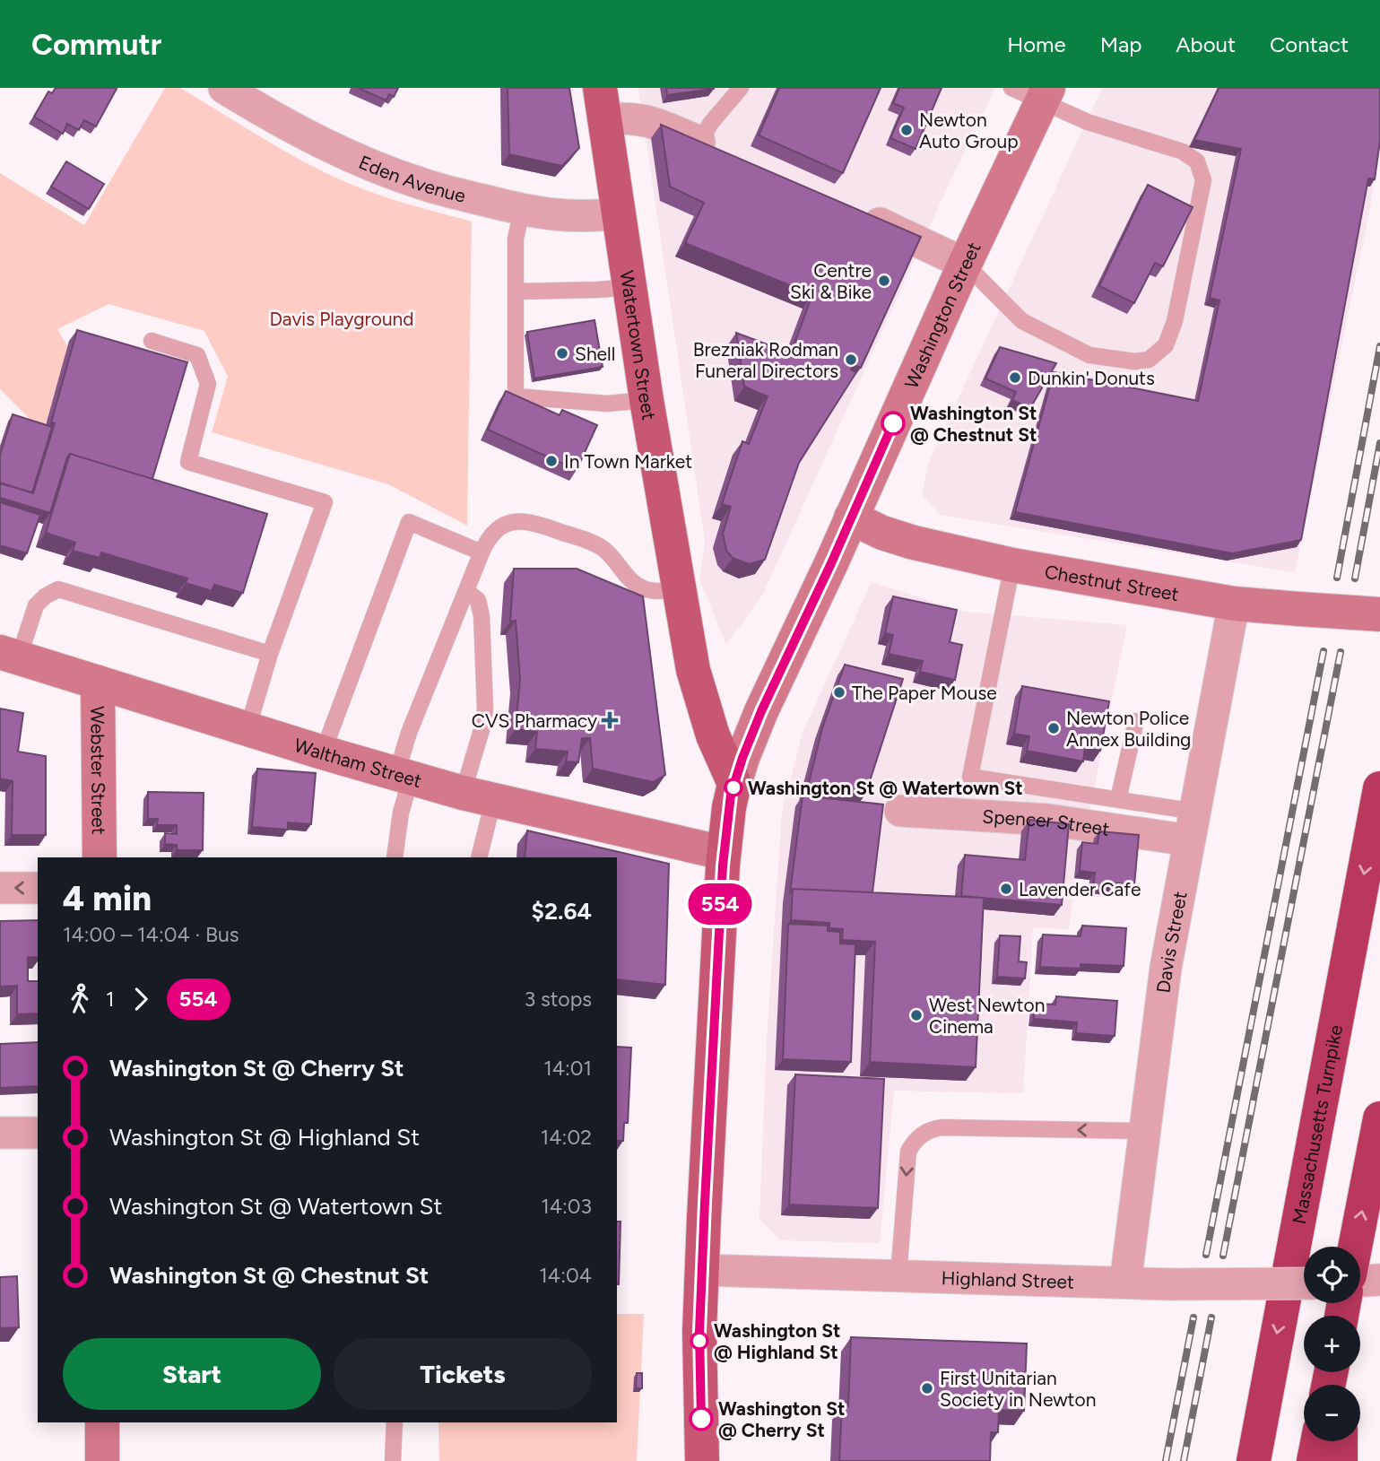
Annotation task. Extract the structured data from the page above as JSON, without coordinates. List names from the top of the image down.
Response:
{
  "streets": {
    "highway": ["Massachusetts Turnpike"],
    "main road": [
      "Washington Street",
      "Watertown Street",
      "Chestnut Street",
      "Waltham Street",
      "Webster Street"
    ],
    "street": [
      "Eden Avenue",
      "Spencer Street",
      "Davis Street",
      "Highland Street"
    ]
  },
  "crossings": [
    ["Eden Avenue", "Watertown Street"],
    ["Washington Street", "Watertown Street"],
    ["Washington Street", "Chestnut Street"],
    ["Washington Street", "Waltham Street"],
    ["Washington Street", "Highland Street"],
    ["Chestnut Street", "Davis Street"],
    ["Waltham Street", "Webster Street"],
    ["Spencer Street", "Davis Street"],
    ["Davis Street", "Highland Street"]
  ],
  "one_way": ["Massachusetts Turnpike"],
  "parks": ["Davis Playground"],
  "places": {
    "other": [
      "Newton Auto Group",
      "Centre Ski & Bike",
      "Shell",
      "Brezniak Rodman Funeral Directors",
      "Dunkin' Donuts",
      "Washington St @ Chestnut St",
      "In Town Market",
      "The Paper Mouse",
      "Newton Police Annex Building",
      "Washington St @ Watertown St",
      "Lavender Cafe",
      "West Newton Cinema",
      "Washington St @ Highland St",
      "First Unitarian Society in Newton",
      "Washington St @ Cherry St"
    ],
    "health": ["CVS Pharmacy"]
  },
  "lines": ["bus line 554"],
  "page": {
    "header": "Commutr",
    "nav": [
      "Home",
      "Map",
      "About",
      "Contact"
    ],
    "on_map": "554",
    "heading": ["4 min", "14:00 – 14:04 · Bus", "$2.64"],
    "legs": ["1", "554", "3 stops"],
    "list": [
      {
        "name": "Washington St @ Cherry St",
        "value": "14:01"
      },
      {
        "name": "Washington St @ Highland St",
        "value": "14:02"
      },
      {
        "name": "Washington St @ Watertown St",
        "value": "14:03"
      },
      {
        "name": "Washington St @ Chestnut St",
        "value": "14:04"
      }
    ],
    "map_buttons": ["+", "−"],
    "buttons": ["Start", "Tickets"]
  }
}
